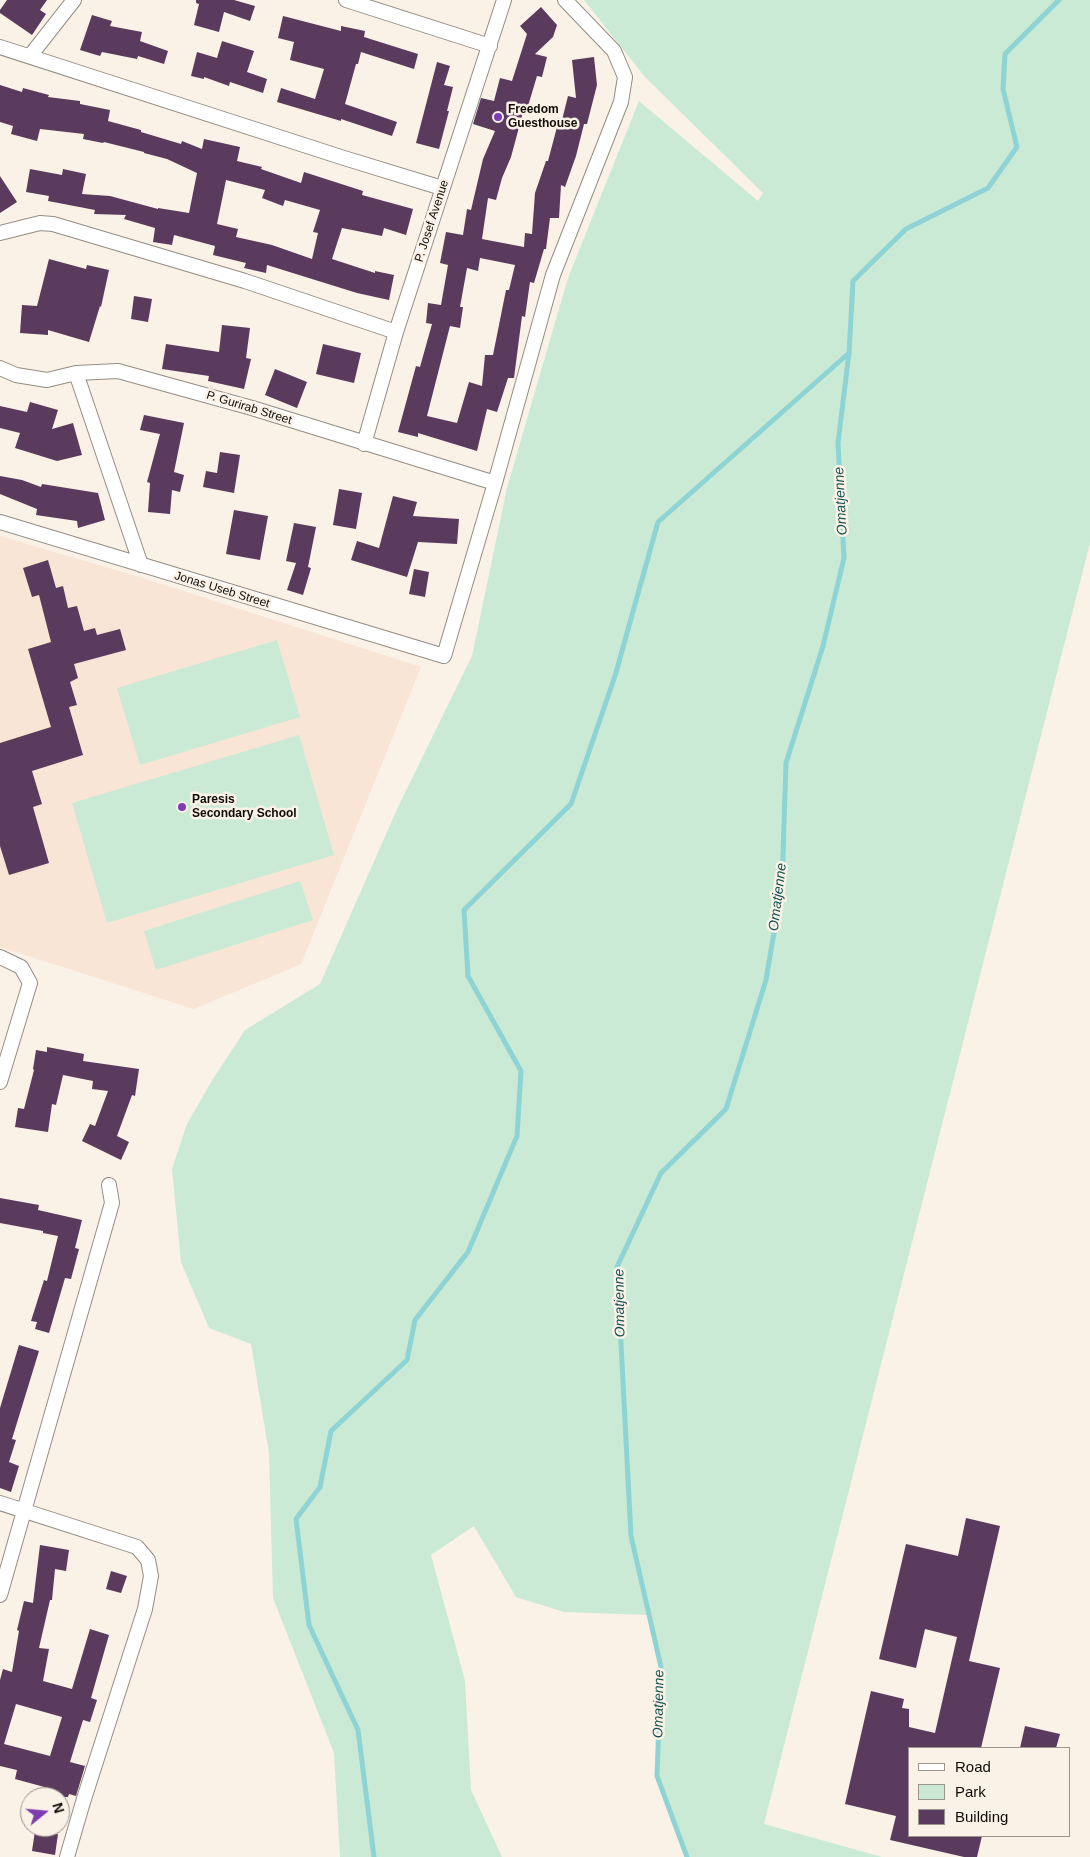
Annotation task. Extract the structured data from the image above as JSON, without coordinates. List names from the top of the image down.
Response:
{
  "streets": {
    "street": ["P. Josef Avenue", "P. Gurirab Street", "Jonas Useb Street"]
  },
  "crossings": [
    ["P. Josef Avenue", "P. Gurirab Street"],
    ["P. Gurirab Street", "Jonas Useb Street"]
  ],
  "water": ["Omatjenne"],
  "places": ["Freedom Guesthouse", "Paresis Secondary School"],
  "legend": ["Road", "Park", "Building"],
  "north": "right"
}
